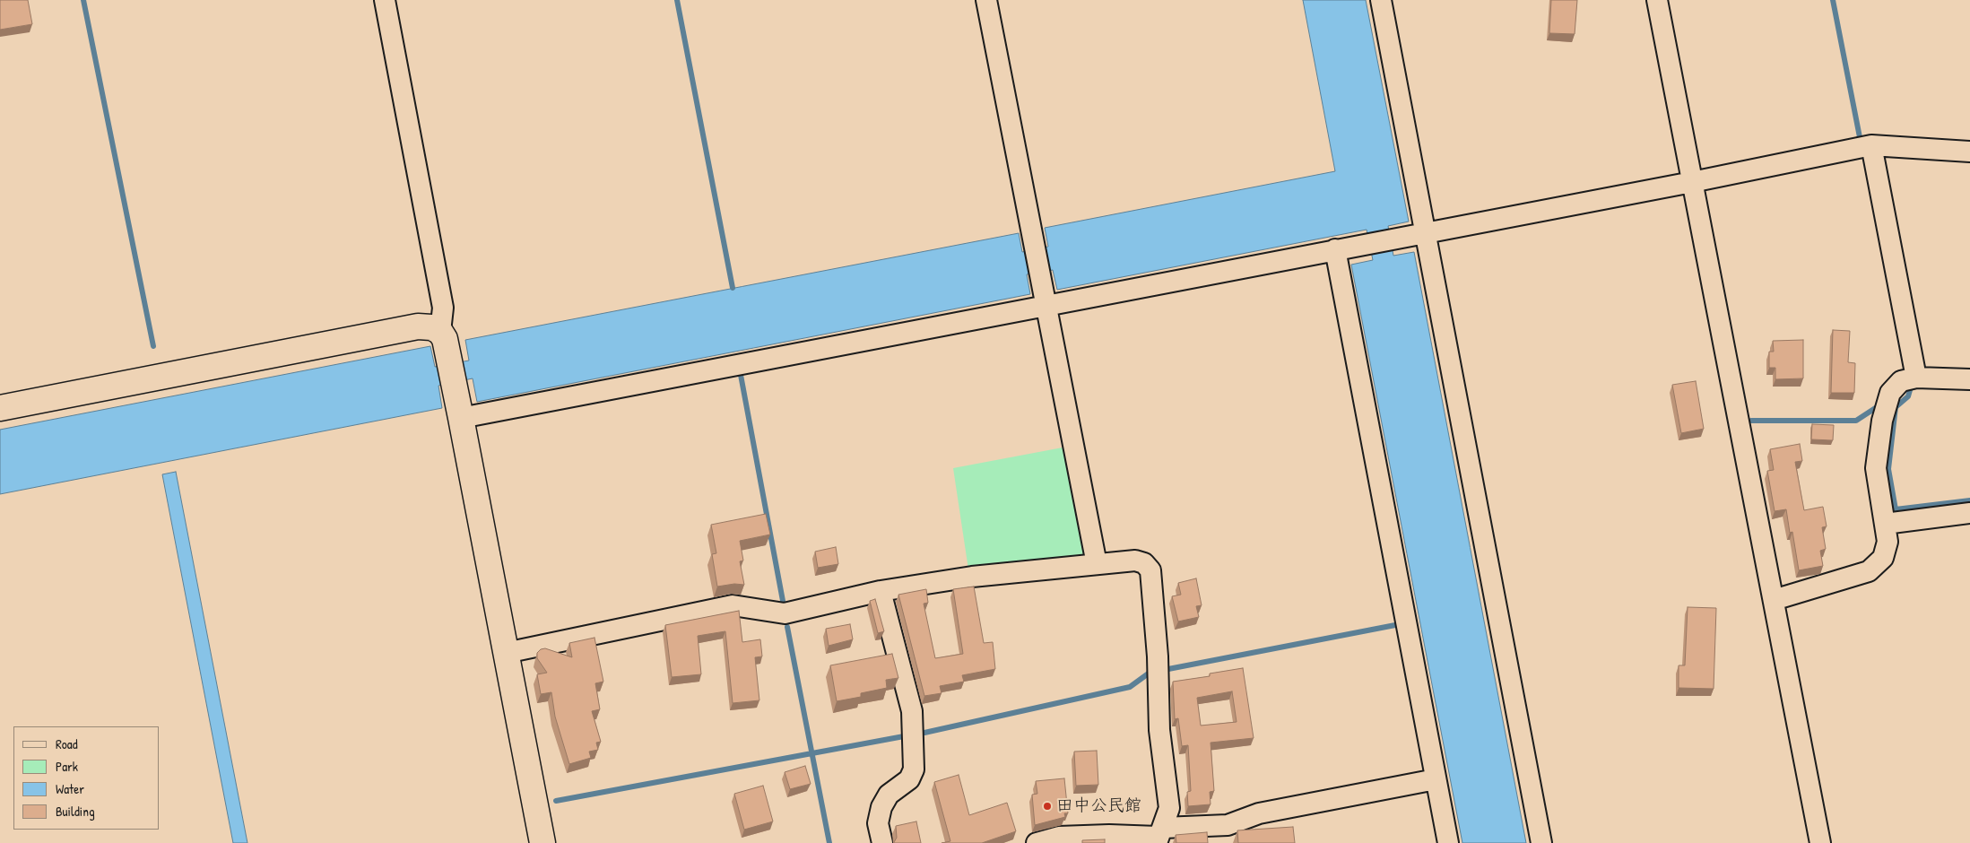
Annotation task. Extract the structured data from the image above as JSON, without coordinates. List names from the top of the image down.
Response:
{
  "places": ["田中公民館"],
  "legend": [
    "Road",
    "Park",
    "Water",
    "Building"
  ]
}
